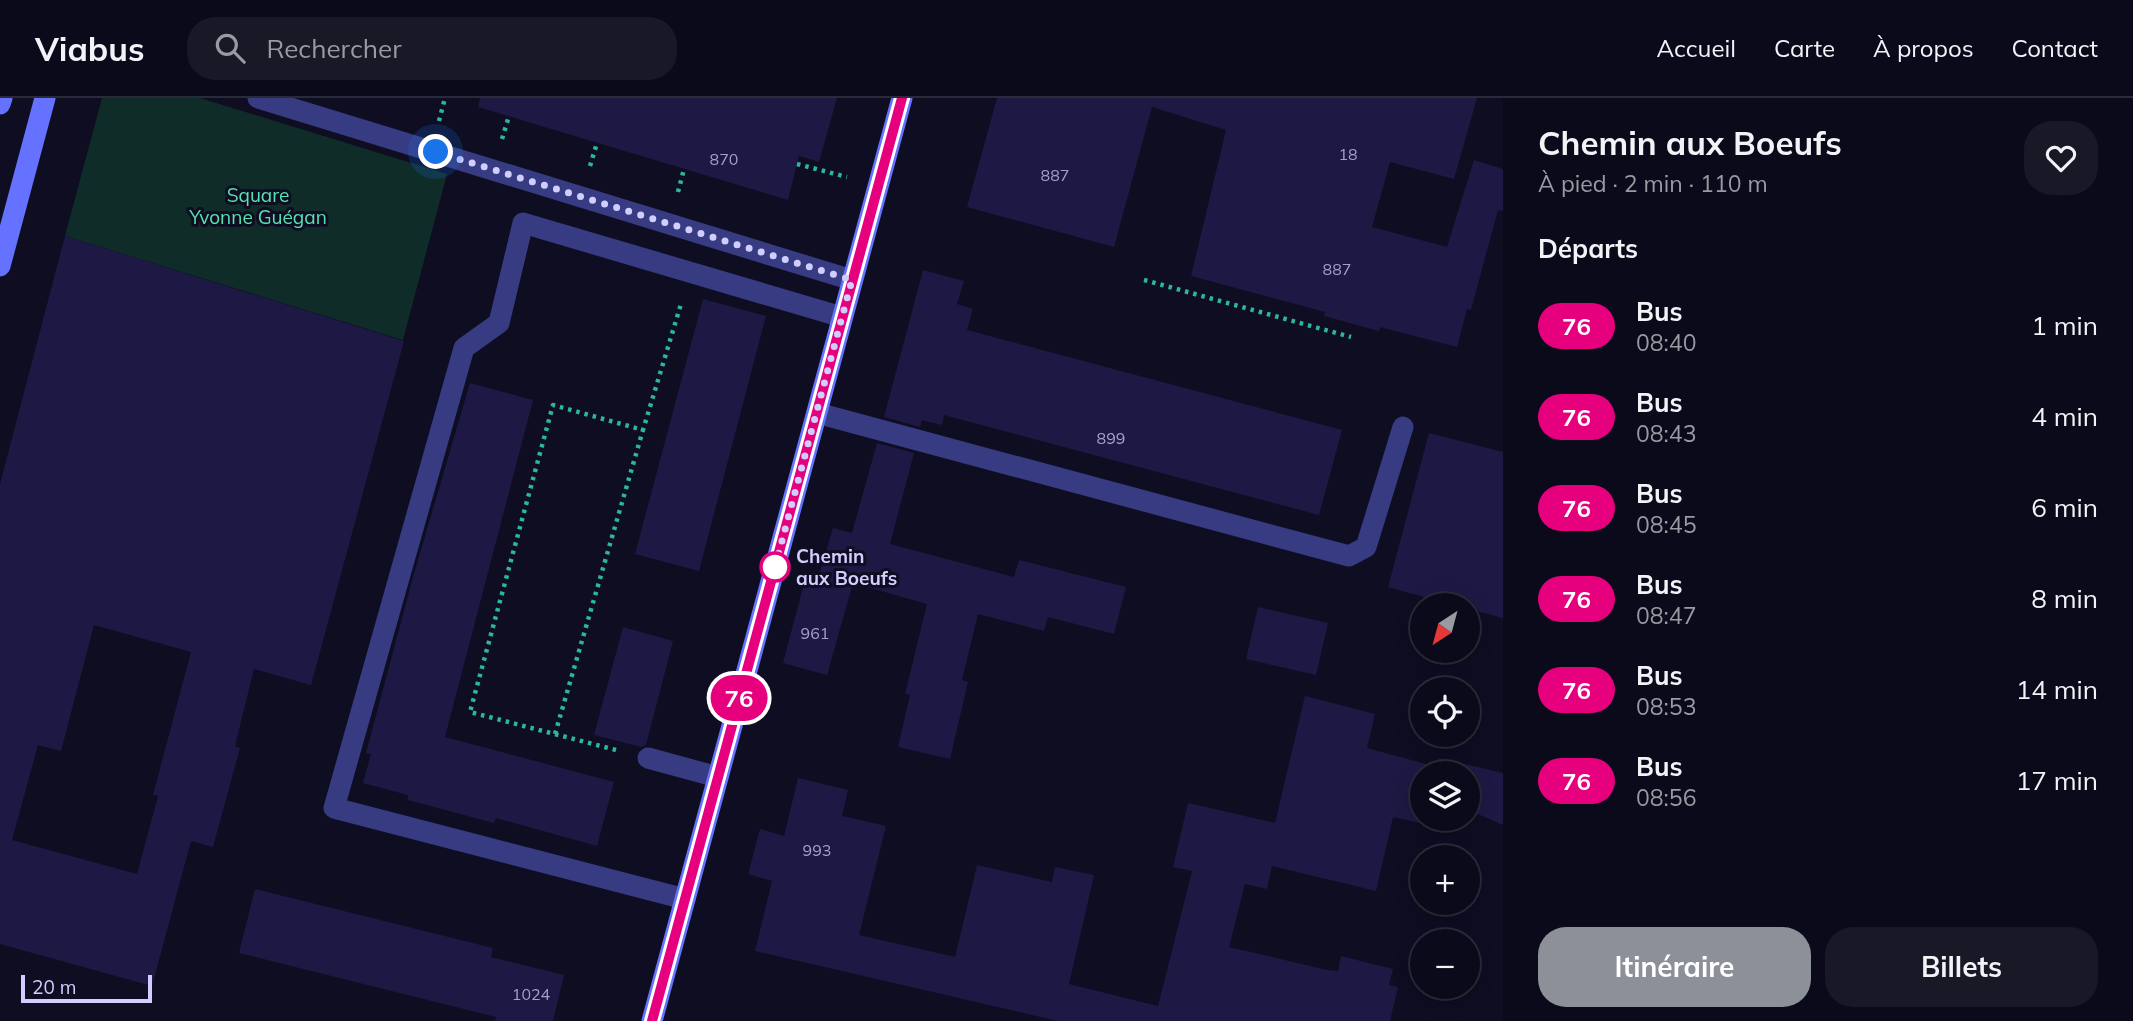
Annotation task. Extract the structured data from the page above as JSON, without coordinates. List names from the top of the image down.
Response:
{
  "parks": ["Square Yvonne Guégan"],
  "places": ["Chemin aux Boeufs"],
  "lines": ["bus line 76"],
  "house_numbers": [
    "18",
    "870",
    "887",
    "887",
    "899",
    "961",
    "993",
    "1024"
  ],
  "scale_bar": "20 m",
  "north": "bottom left",
  "page": {
    "header": "Viabus",
    "search": "Rechercher",
    "nav": [
      "Accueil",
      "Carte",
      "À propos",
      "Contact"
    ],
    "on_map": "76",
    "heading": [
      ["Chemin aux Boeufs", "À pied · 2 min · 110 m"],
      "Départs"
    ],
    "list": [
      {
        "mark": "76",
        "name": "Bus",
        "note": "08:40",
        "value": "1 min"
      },
      {
        "mark": "76",
        "name": "Bus",
        "note": "08:43",
        "value": "4 min"
      },
      {
        "mark": "76",
        "name": "Bus",
        "note": "08:45",
        "value": "6 min"
      },
      {
        "mark": "76",
        "name": "Bus",
        "note": "08:47",
        "value": "8 min"
      },
      {
        "mark": "76",
        "name": "Bus",
        "note": "08:53",
        "value": "14 min"
      },
      {
        "mark": "76",
        "name": "Bus",
        "note": "08:56",
        "value": "17 min"
      }
    ],
    "map_buttons": ["+", "−"],
    "buttons": ["Itinéraire", "Billets"],
    "scale": "20 m"
  }
}
